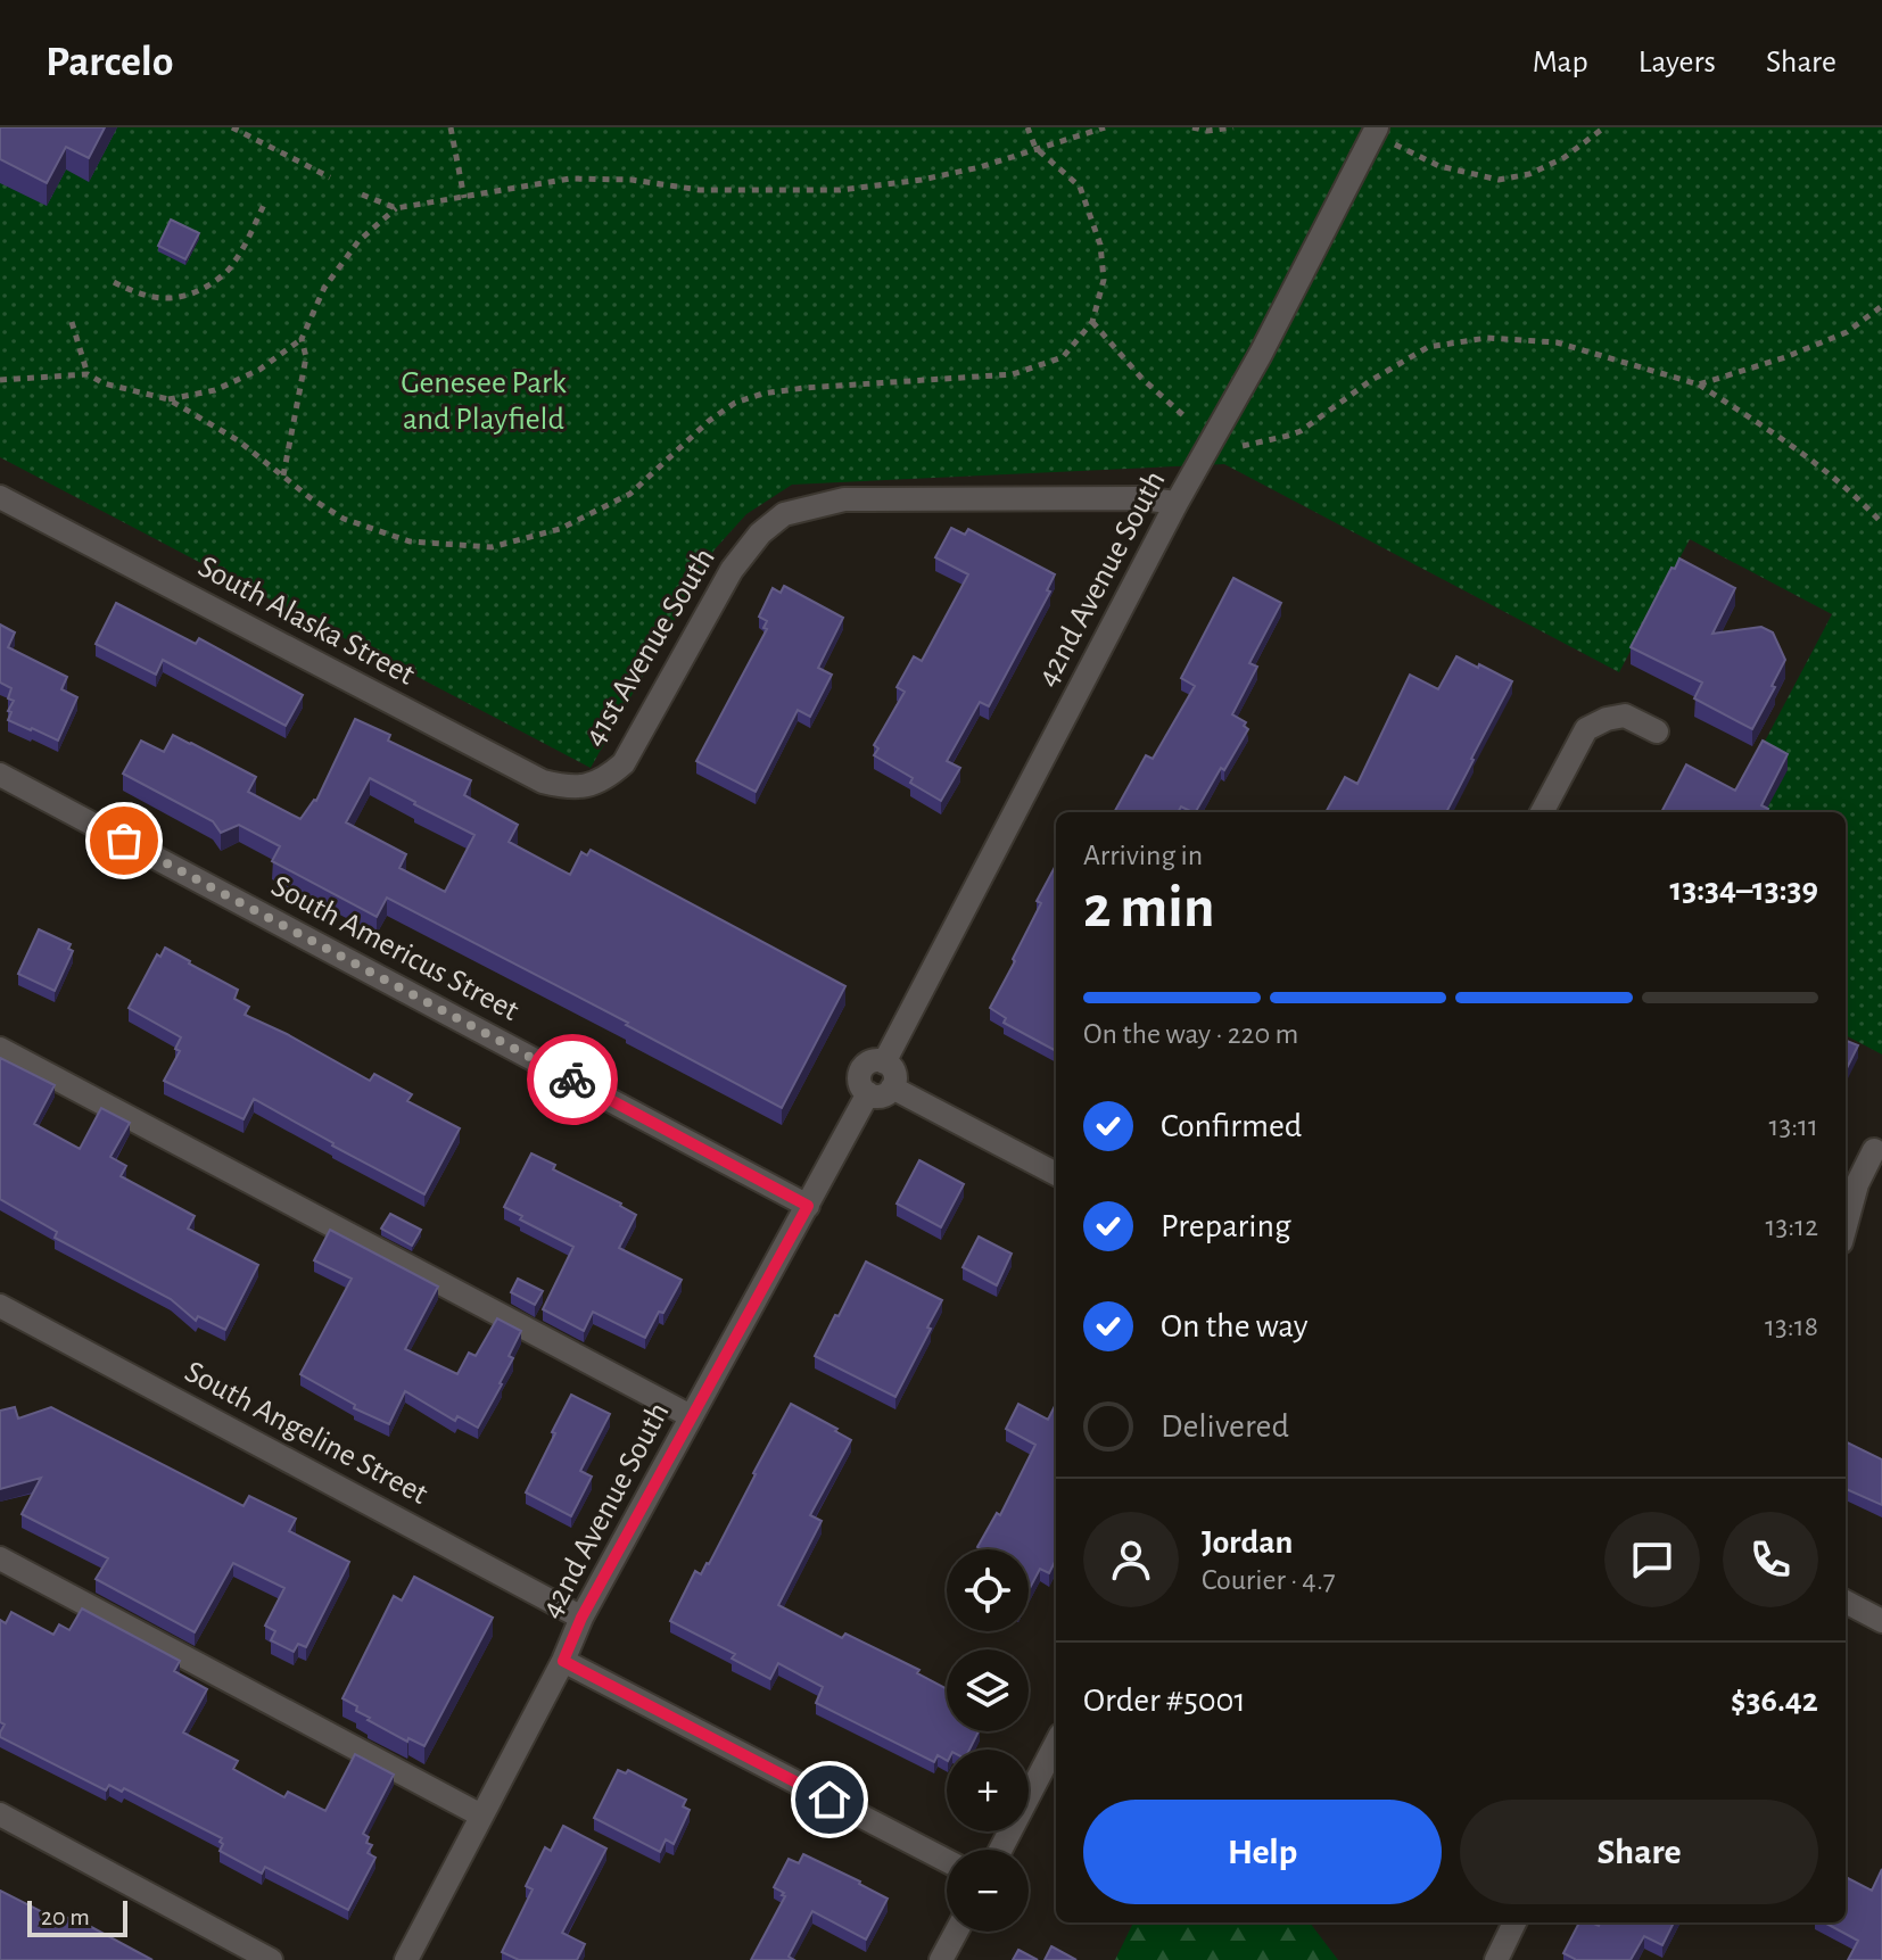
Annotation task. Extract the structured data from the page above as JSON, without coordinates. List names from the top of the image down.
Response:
{
  "streets": {
    "street": [
      "42nd Avenue South",
      "South Alaska Street",
      "41st Avenue South",
      "South Americus Street",
      "South Angeline Street"
    ]
  },
  "crossings": [
    ["42nd Avenue South", "41st Avenue South"],
    ["42nd Avenue South", "South Americus Street"],
    ["42nd Avenue South", "South Angeline Street"],
    ["South Alaska Street", "41st Avenue South"]
  ],
  "parks": ["Genesee Park and Playfield"],
  "scale_bar": "20 m",
  "page": {
    "header": "Parcelo",
    "nav": ["Map", "Layers", "Share"],
    "heading": ["2 min", "Arriving in", "13:34–13:39"],
    "panel": [
      "Jordan",
      "Courier · 4.7",
      "Order #5001",
      "$36.42"
    ],
    "bar": "On the way · 220 m",
    "list": [
      ["Confirmed", "13:11"],
      ["Preparing", "13:12"],
      ["On the way", "13:18"],
      "Delivered"
    ],
    "map_buttons": ["+", "−"],
    "buttons": ["Help", "Share"],
    "scale": "20 m"
  }
}
